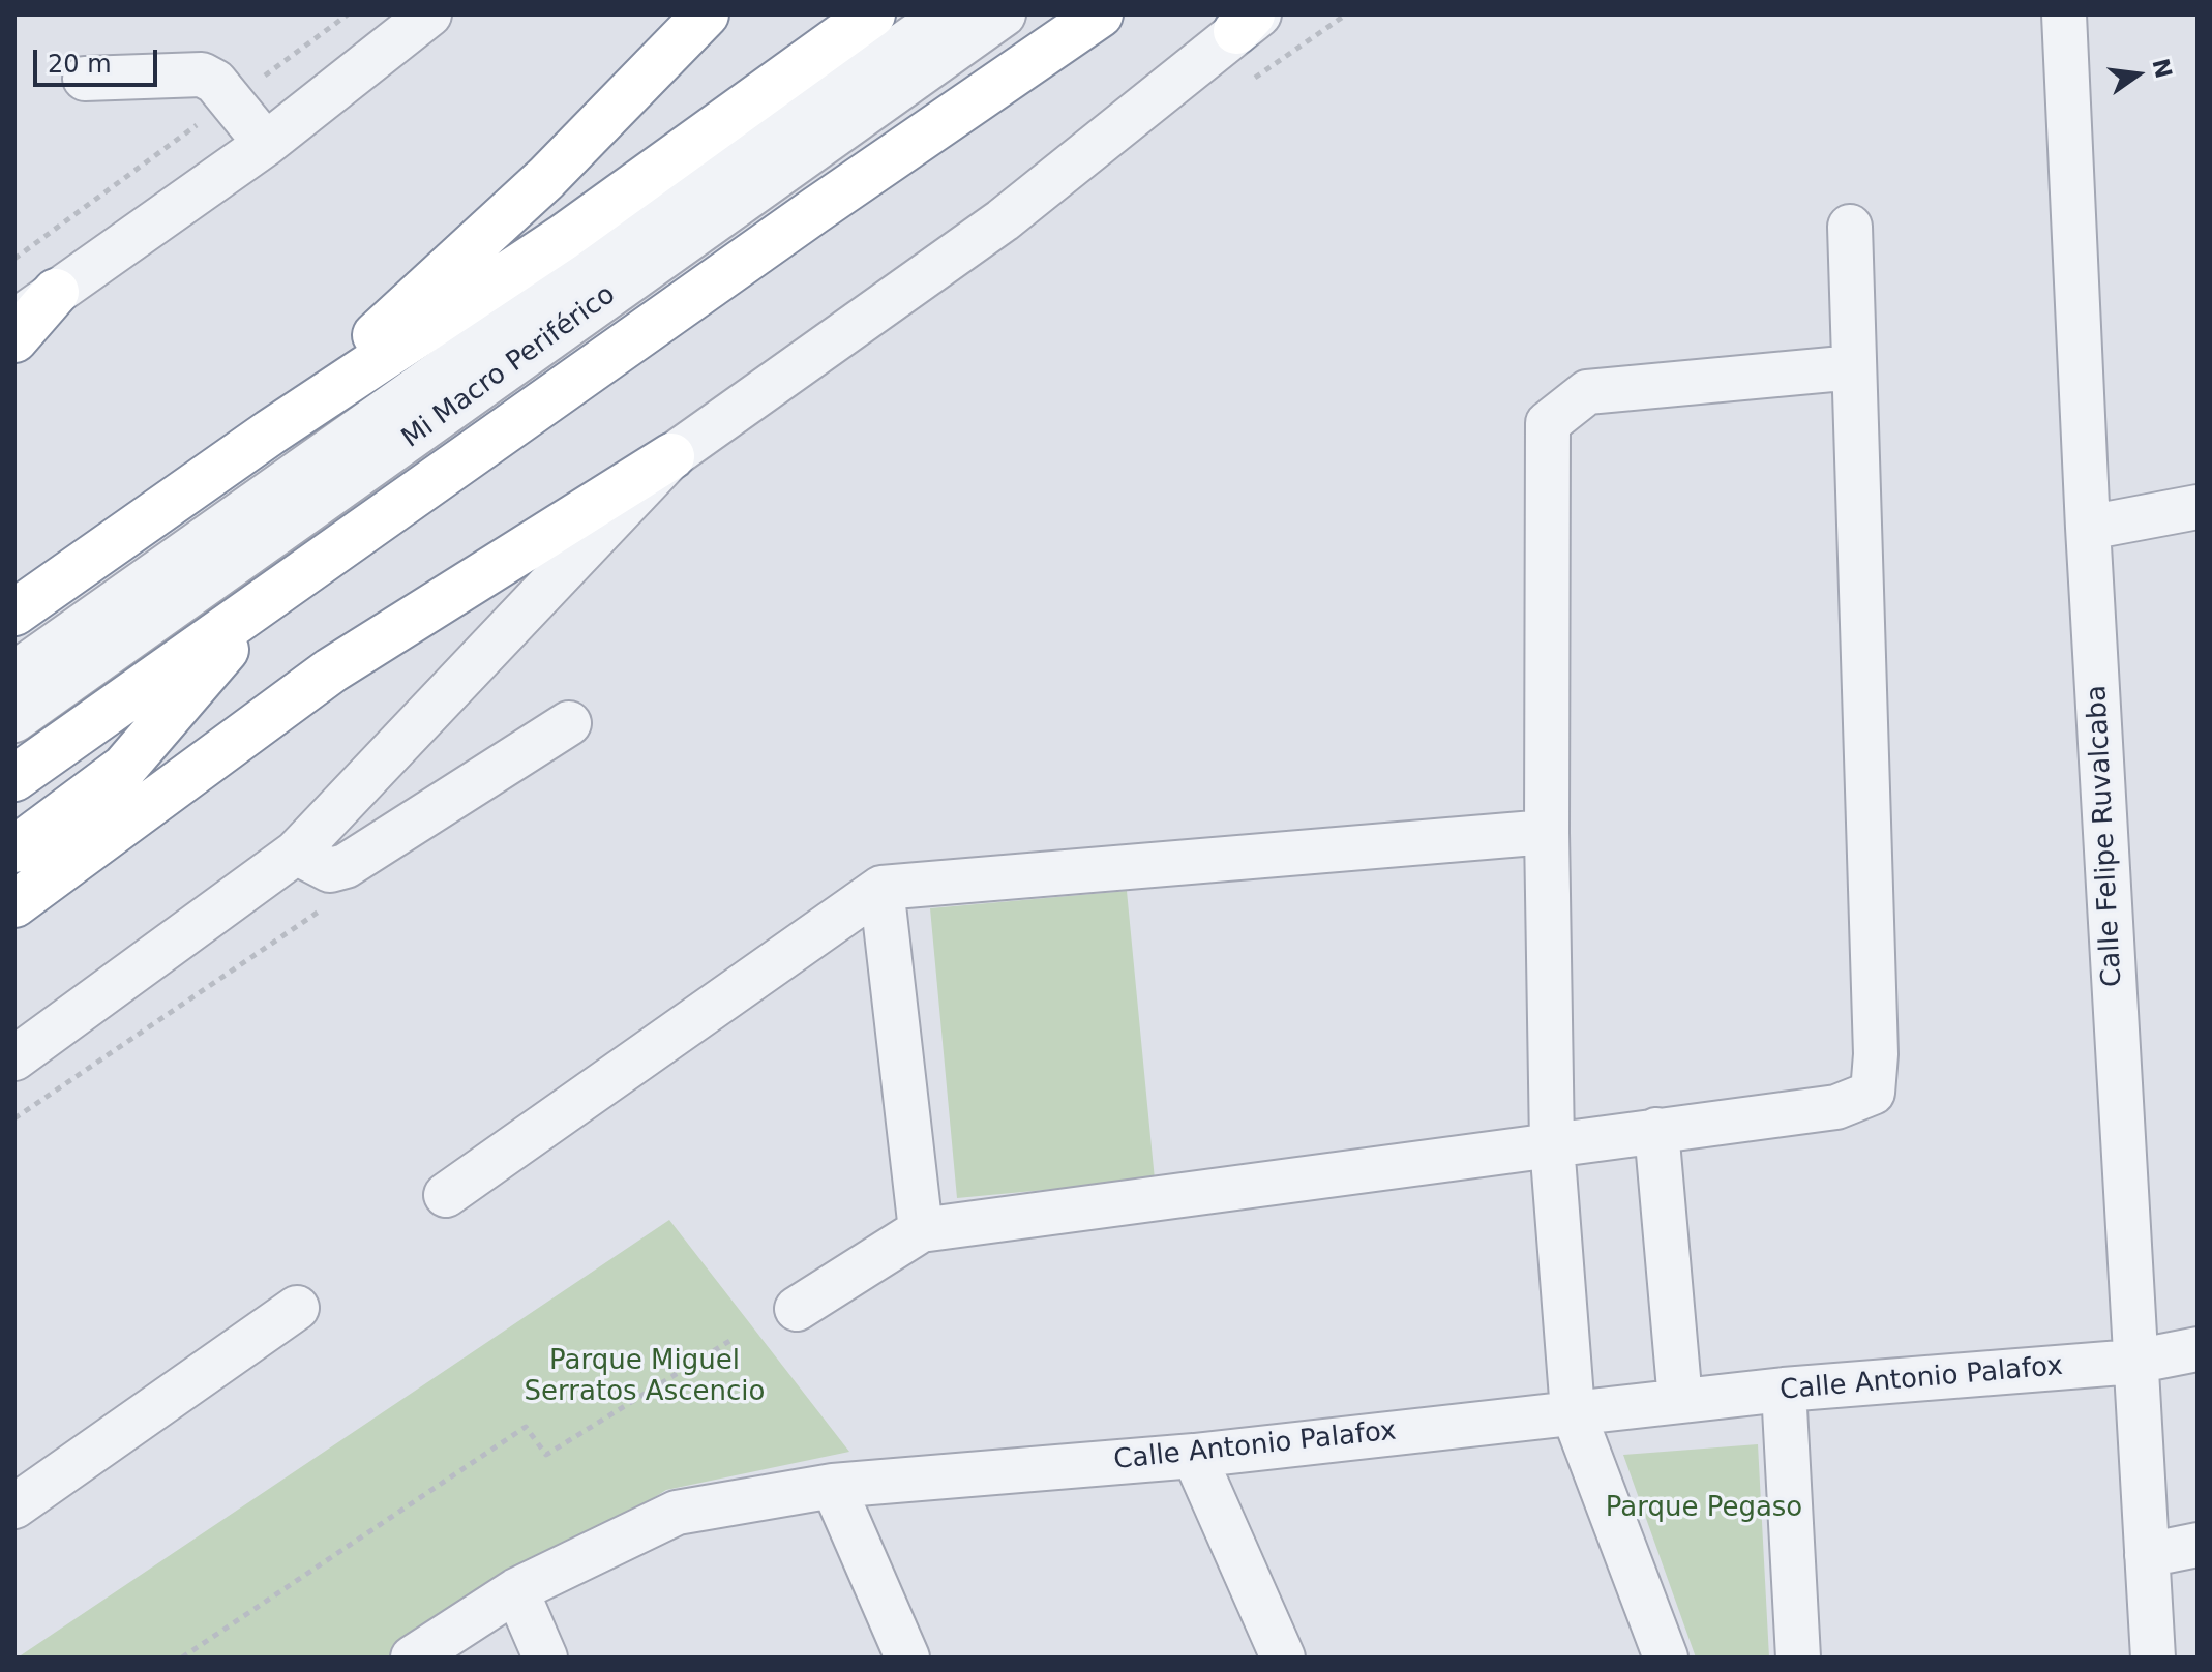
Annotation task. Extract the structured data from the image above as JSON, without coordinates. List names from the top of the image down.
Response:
{
  "streets": {
    "street": ["Mi Macro Periférico", "Calle Felipe Ruvalcaba", "Calle Antonio Palafox"]
  },
  "crossings": [
    ["Calle Felipe Ruvalcaba", "Calle Antonio Palafox"]
  ],
  "parks": ["Parque Miguel Serratos Ascencio", "Parque Pegaso"],
  "scale_bar": "20 m",
  "north": "right"
}
